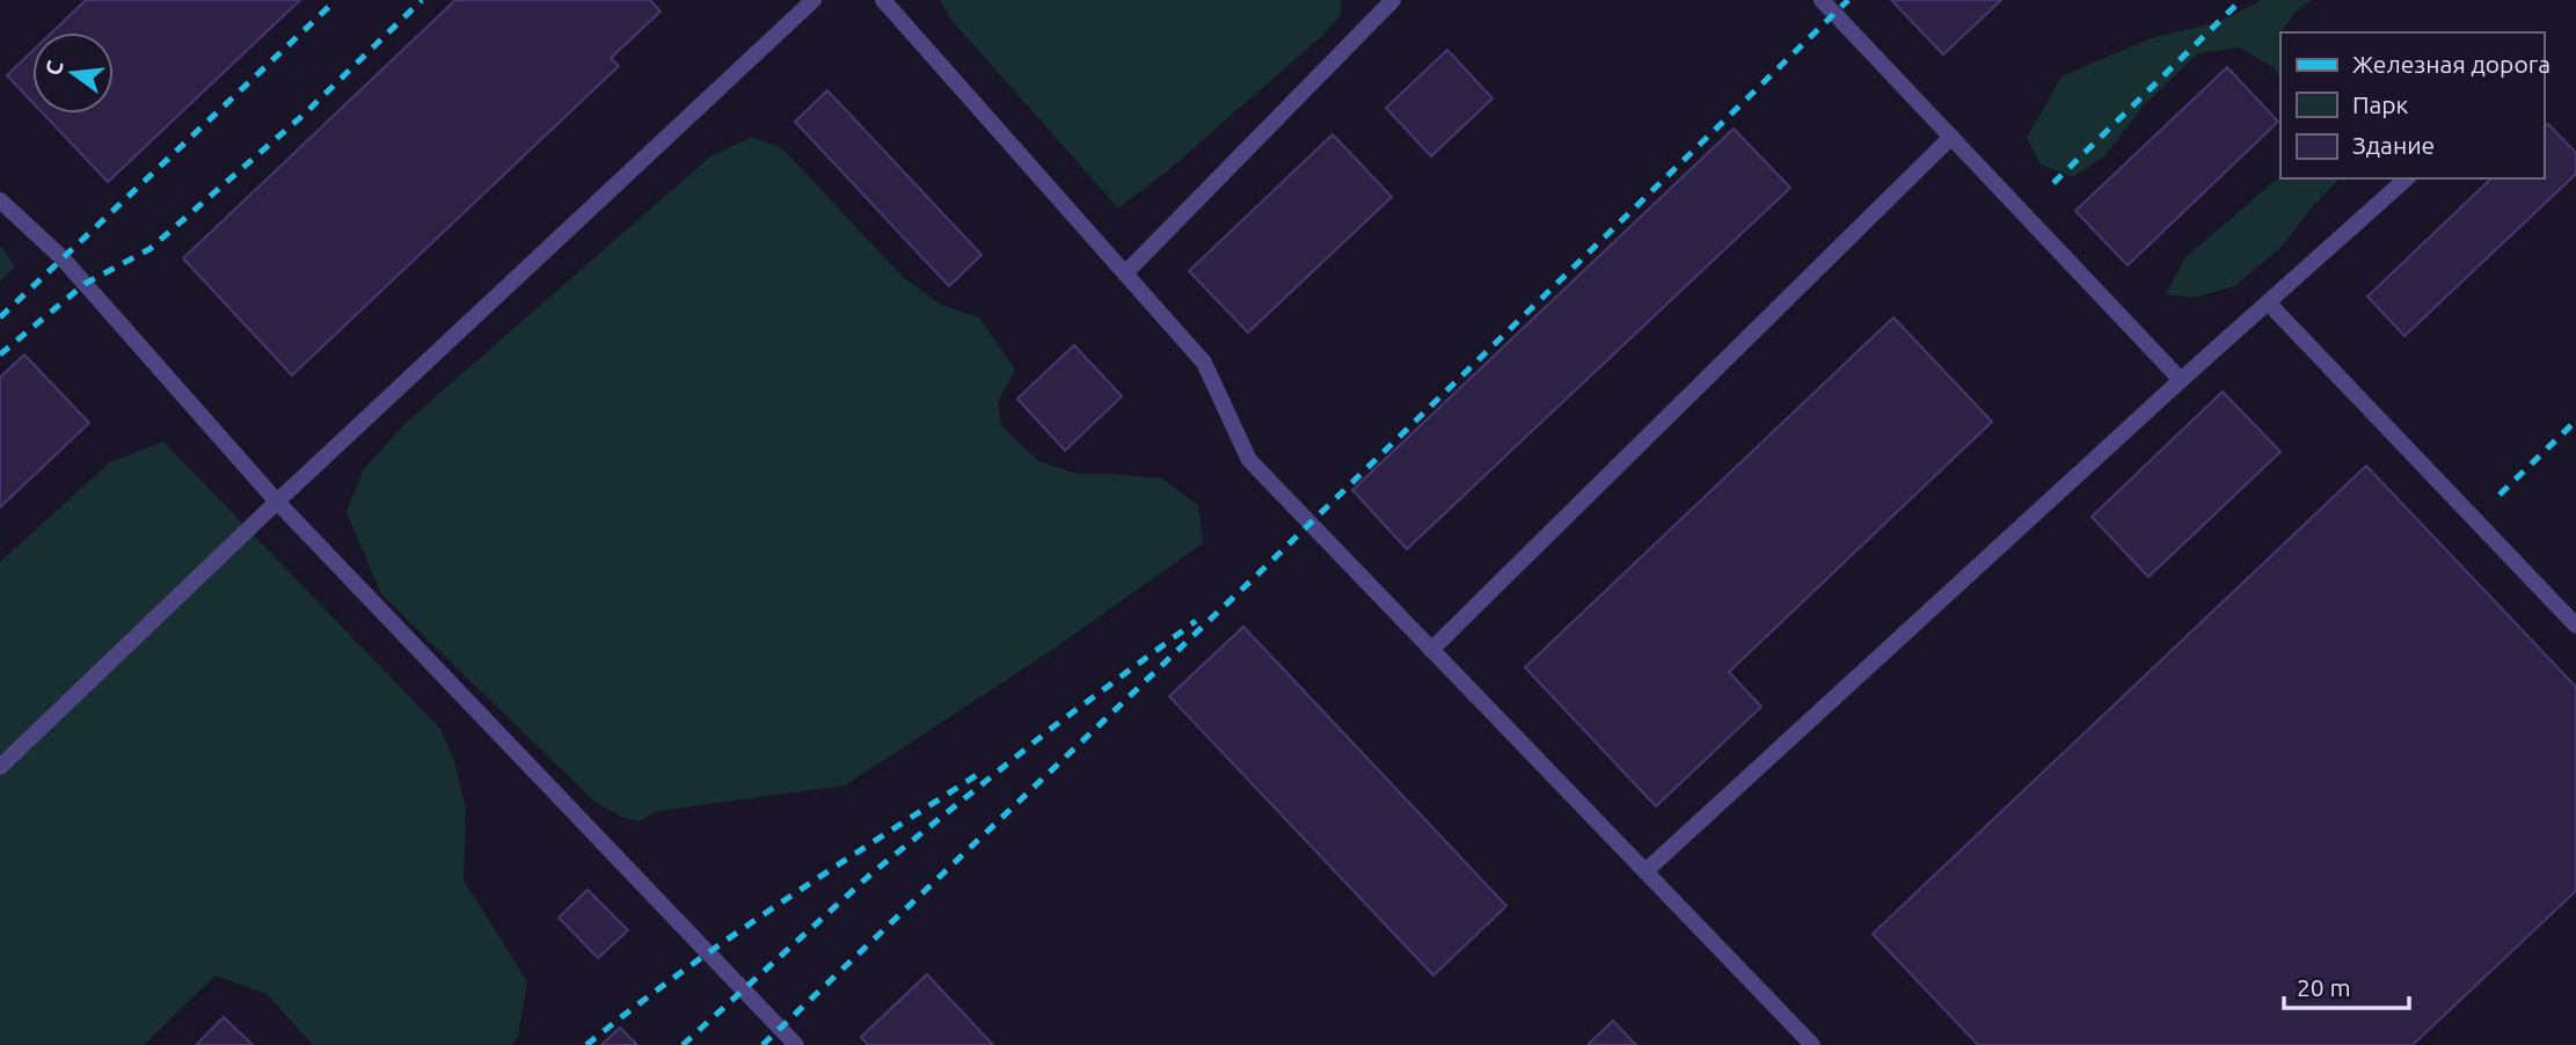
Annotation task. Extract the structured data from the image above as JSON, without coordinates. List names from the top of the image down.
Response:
{
  "legend": ["Железная дорога", "Парк", "Здание"],
  "scale_bar": "20 m",
  "north": "left"
}
